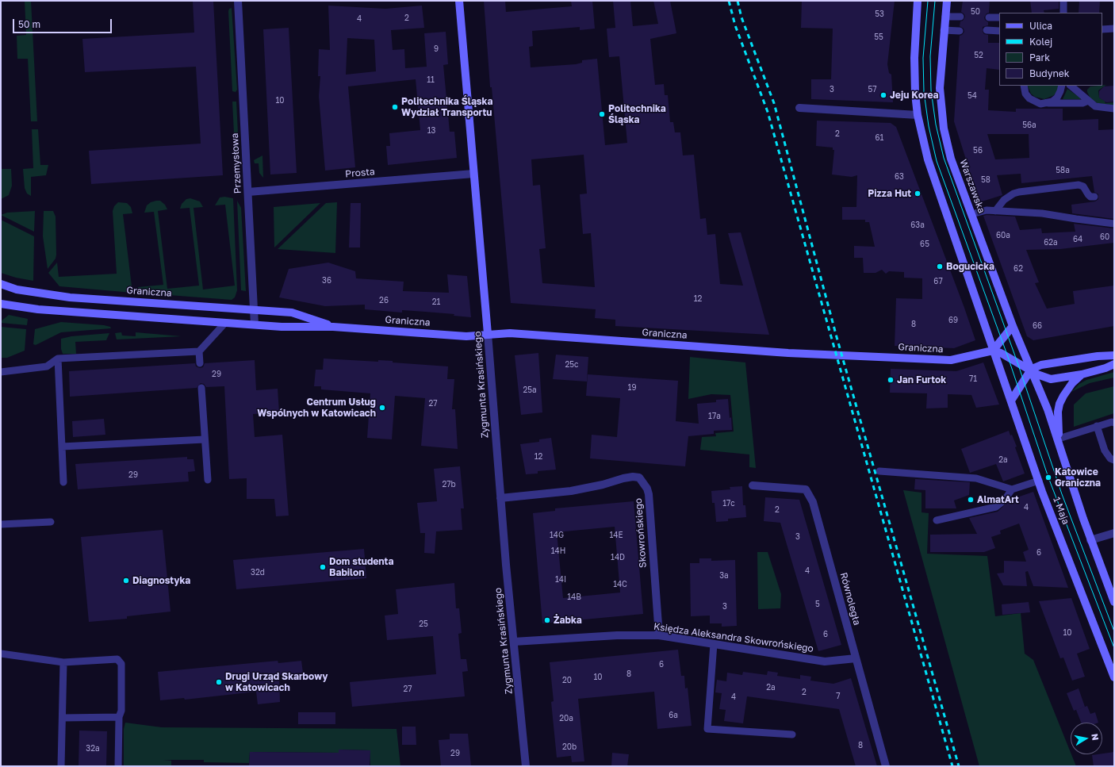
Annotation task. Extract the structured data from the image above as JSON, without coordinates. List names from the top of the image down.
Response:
{
  "streets": {
    "street": [
      "Przemysłowa",
      "Prosta",
      "Warszawska",
      "Graniczna",
      "Zygmunta Krasińskiego",
      "1 Maja",
      "Skowrońskiego",
      "Równoległa",
      "Księdza Aleksandra Skowrońskiego"
    ]
  },
  "crossings": [
    ["Przemysłowa", "Prosta"],
    ["Przemysłowa", "Graniczna"],
    ["Prosta", "Zygmunta Krasińskiego"],
    ["Warszawska", "1 Maja"],
    ["Graniczna", "Zygmunta Krasińskiego"],
    ["Graniczna", "1 Maja"],
    ["Zygmunta Krasińskiego", "Skowrońskiego"],
    ["Zygmunta Krasińskiego", "Księdza Aleksandra Skowrońskiego"],
    ["Skowrońskiego", "Księdza Aleksandra Skowrońskiego"],
    ["Równoległa", "Księdza Aleksandra Skowrońskiego"]
  ],
  "places": [
    "Jeju Korea",
    "Politechnika Śląska Wydział Transportu",
    "Politechnika Śląska",
    "Pizza Hut",
    "Bogucicka",
    "Jan Furtok",
    "Centrum Usług Wspólnych w Katowicach",
    "Katowice Graniczna",
    "AlmatArt",
    "Dom studenta Babilon",
    "Diagnostyka",
    "Żabka",
    "Drugi Urząd Skarbowy w Katowicach"
  ],
  "house_numbers": [
    "50",
    "53",
    "2",
    "4",
    "55",
    "9",
    "52",
    "11",
    "3",
    "57",
    "54",
    "10",
    "56a",
    "13",
    "2",
    "61",
    "56",
    "58a",
    "63",
    "58",
    "63a",
    "60a",
    "60",
    "64",
    "62a",
    "65",
    "62",
    "36",
    "67",
    "12",
    "26",
    "21",
    "69",
    "8",
    "66",
    "25c",
    "29",
    "71",
    "19",
    "25a",
    "27",
    "17a",
    "12",
    "2a",
    "29",
    "27b",
    "17c",
    "4",
    "2",
    "14G",
    "14E",
    "3",
    "14H",
    "6",
    "14D",
    "4",
    "32d",
    "3a",
    "14I",
    "14C",
    "14B",
    "5",
    "3",
    "25",
    "10",
    "6",
    "6",
    "8",
    "10",
    "20",
    "2a",
    "27",
    "2",
    "7",
    "4",
    "6a",
    "20a",
    "8",
    "20b",
    "32a",
    "29"
  ],
  "legend": [
    "Ulica",
    "Kolej",
    "Park",
    "Budynek"
  ],
  "scale_bar": "50 m",
  "north": "right"
}
